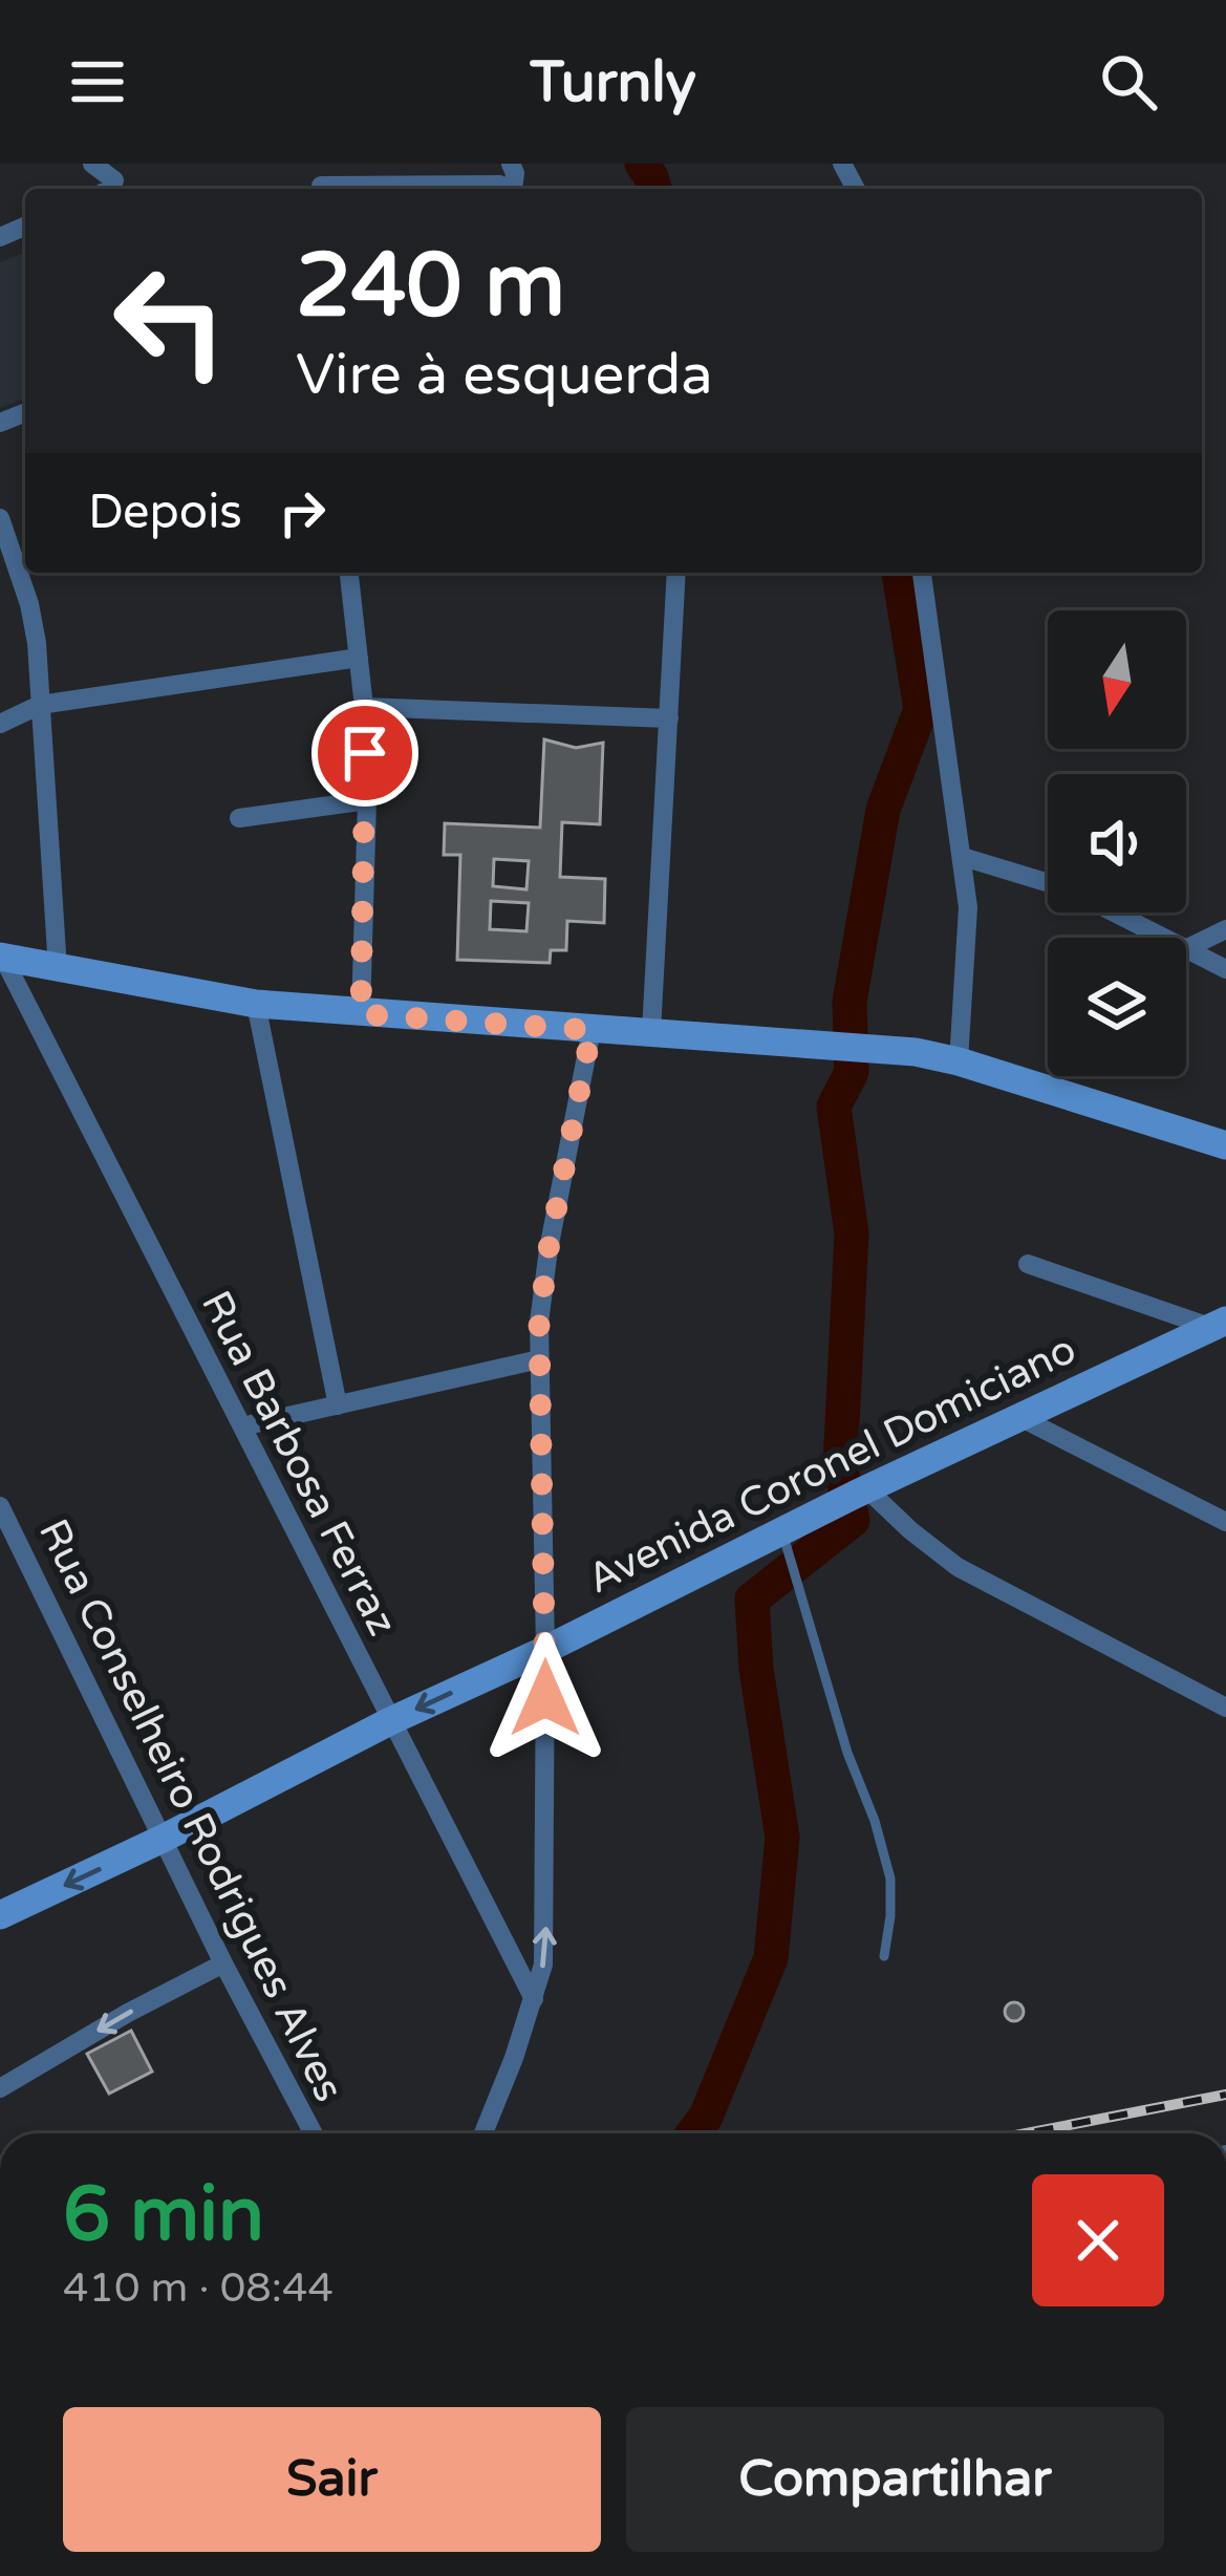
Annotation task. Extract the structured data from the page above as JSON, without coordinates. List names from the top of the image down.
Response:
{
  "streets": {
    "street": ["Rua Barbosa Ferraz", "Avenida Coronel Domiciano", "Rua Conselheiro Rodrigues Alves"]
  },
  "crossings": [
    ["Rua Barbosa Ferraz", "Avenida Coronel Domiciano"],
    ["Avenida Coronel Domiciano", "Rua Conselheiro Rodrigues Alves"]
  ],
  "north": "bottom",
  "page": {
    "header": "Turnly",
    "turn": ["240 m", "Vire à esquerda"],
    "then": "Depois",
    "heading": ["6 min", "410 m · 08:44"],
    "buttons": ["Sair", "Compartilhar"]
  }
}
